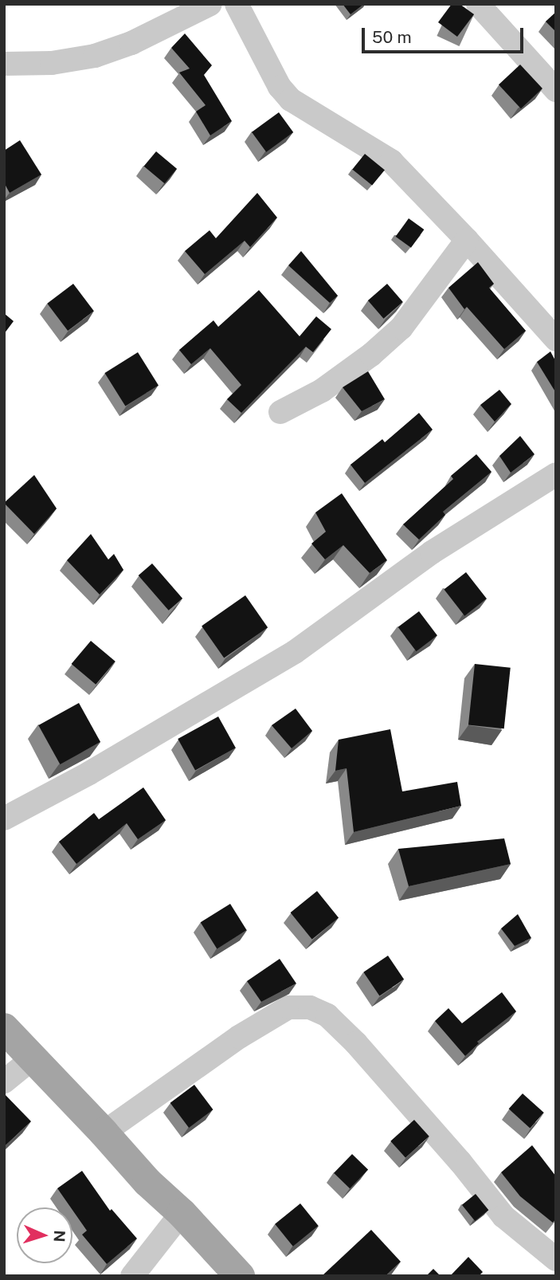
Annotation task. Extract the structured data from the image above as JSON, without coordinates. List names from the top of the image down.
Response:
{
  "scale_bar": "50 m",
  "north": "right"
}
